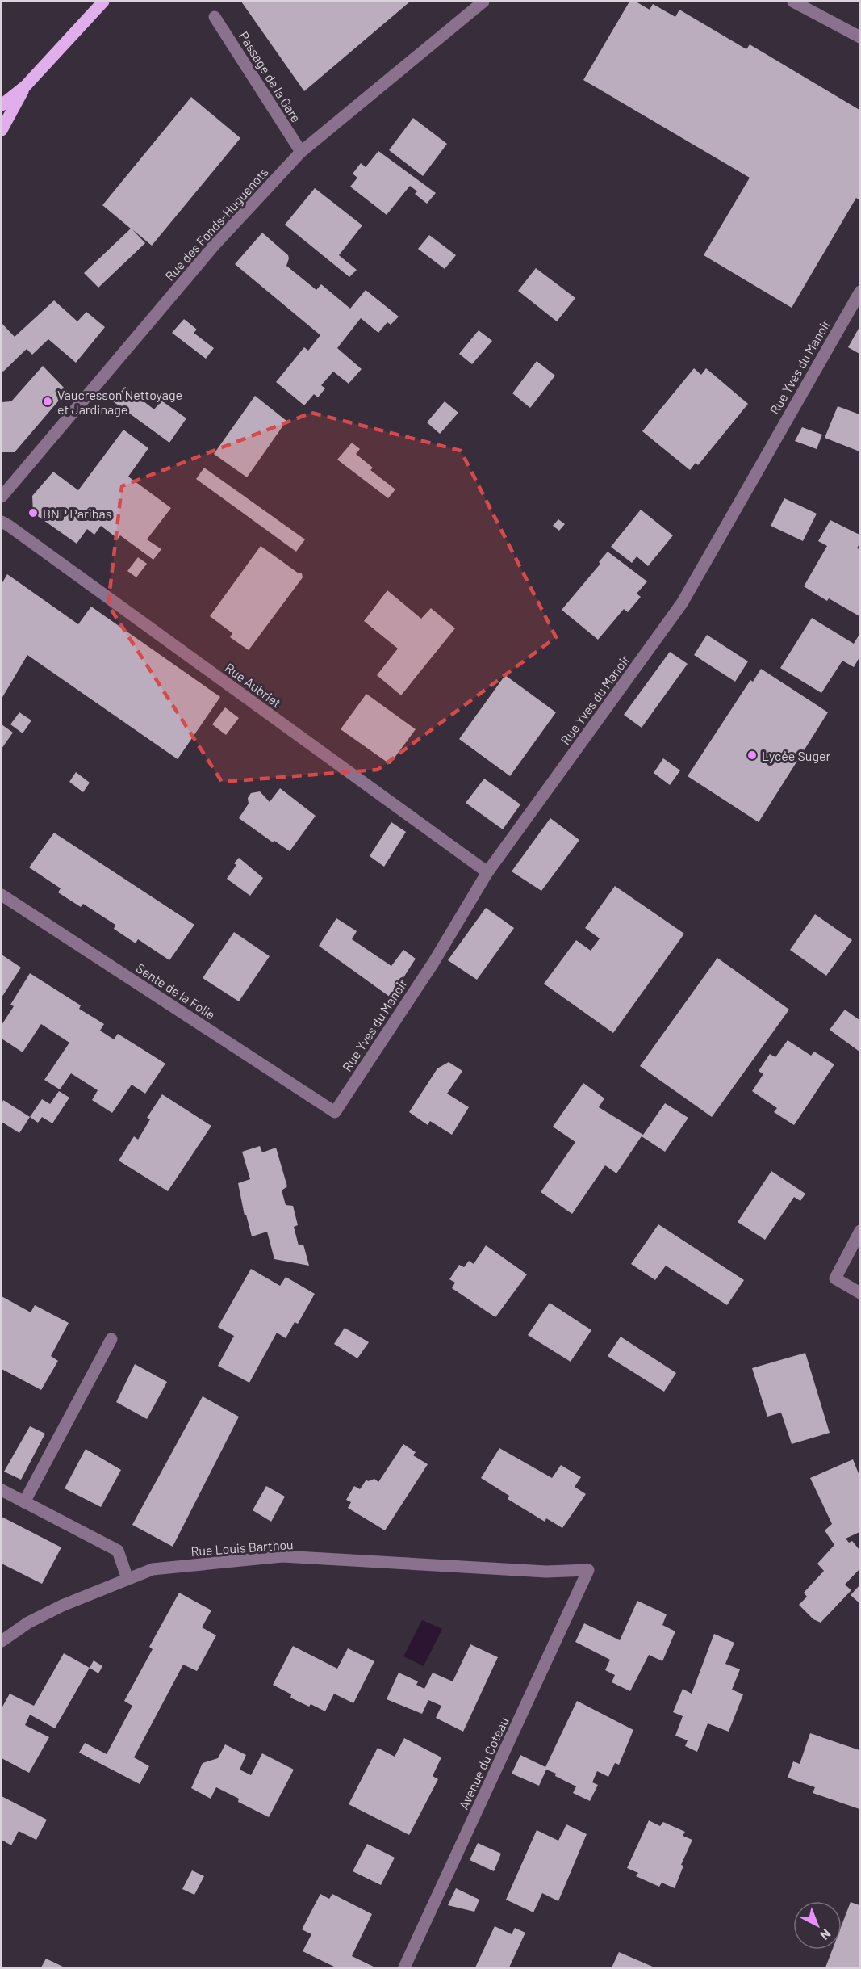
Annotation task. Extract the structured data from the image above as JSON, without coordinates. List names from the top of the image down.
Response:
{
  "streets": {
    "street": [
      "Passage de la Gare",
      "Rue des Fonds-Huguenots",
      "Rue Yves du Manoir",
      "Rue Aubriet",
      "Sente de la Folie",
      "Rue Louis Barthou",
      "Avenue du Coteau"
    ]
  },
  "crossings": [
    ["Passage de la Gare", "Rue des Fonds-Huguenots"],
    ["Rue Yves du Manoir", "Rue Aubriet"],
    ["Rue Yves du Manoir", "Sente de la Folie"],
    ["Rue Louis Barthou", "Avenue du Coteau"]
  ],
  "places": ["Vaucresson Nettoyage et Jardinage", "BNP Paribas", "Lycée Suger"],
  "north": "bottom right"
}
